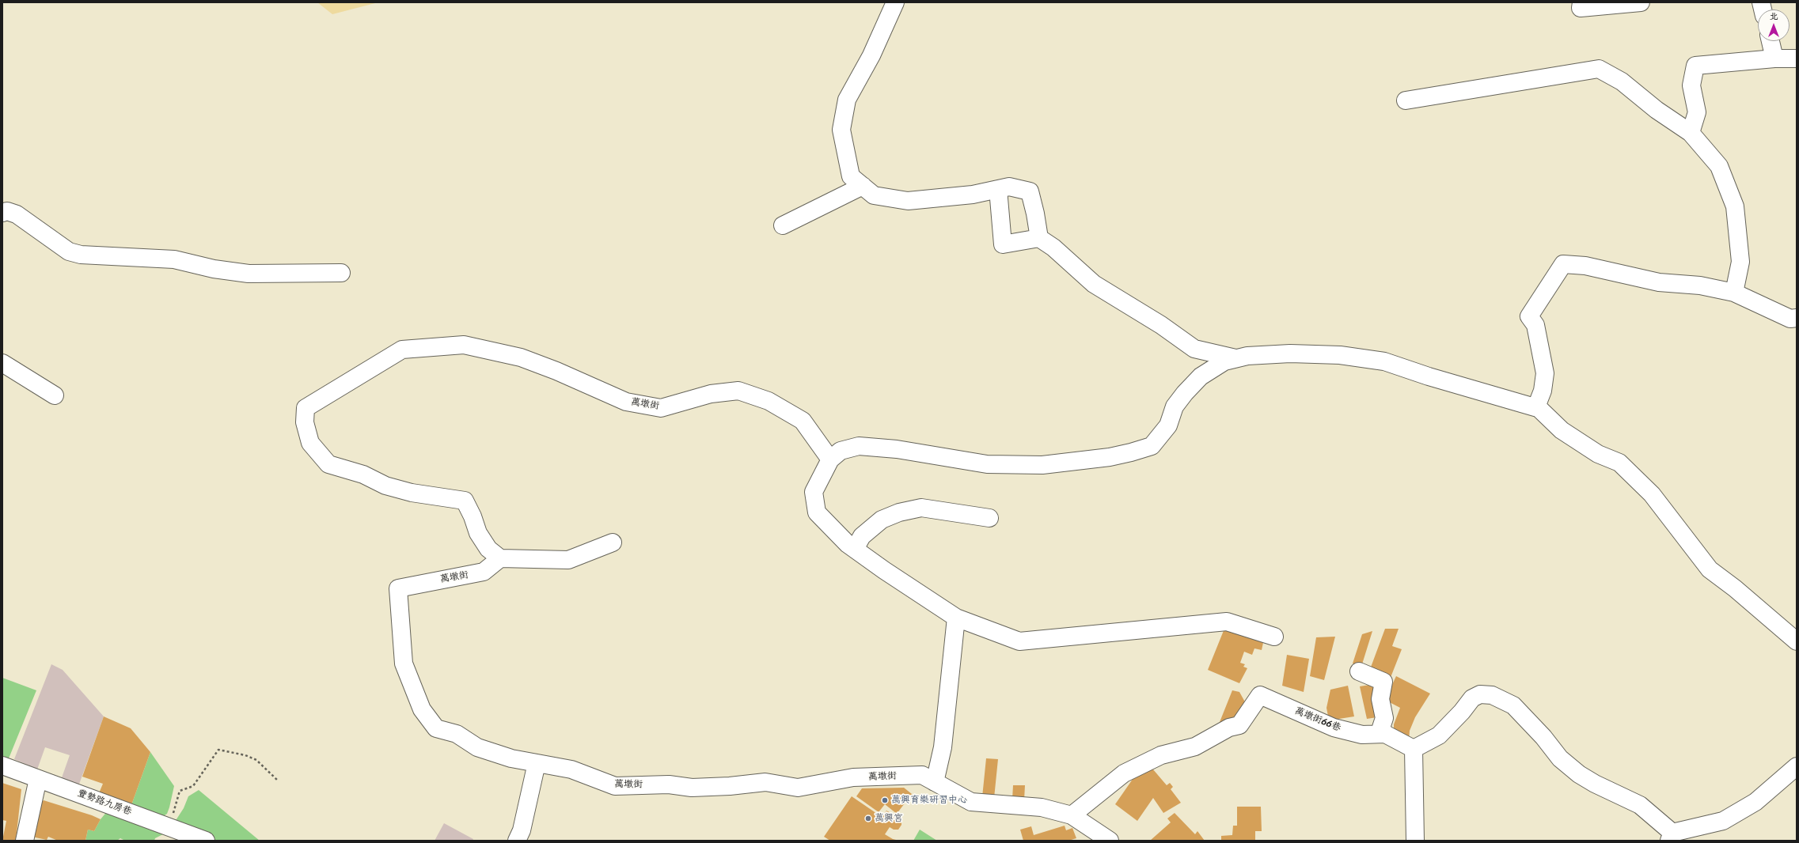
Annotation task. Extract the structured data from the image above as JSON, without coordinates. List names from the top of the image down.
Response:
{
  "streets": {
    "street": ["萬墩街", "萬墩街66巷", "豐勢路九房巷"]
  },
  "crossings": [
    ["萬墩街", "萬墩街66巷"]
  ],
  "places": ["萬興育樂研習中心", "萬興宮"],
  "north": "top"
}
